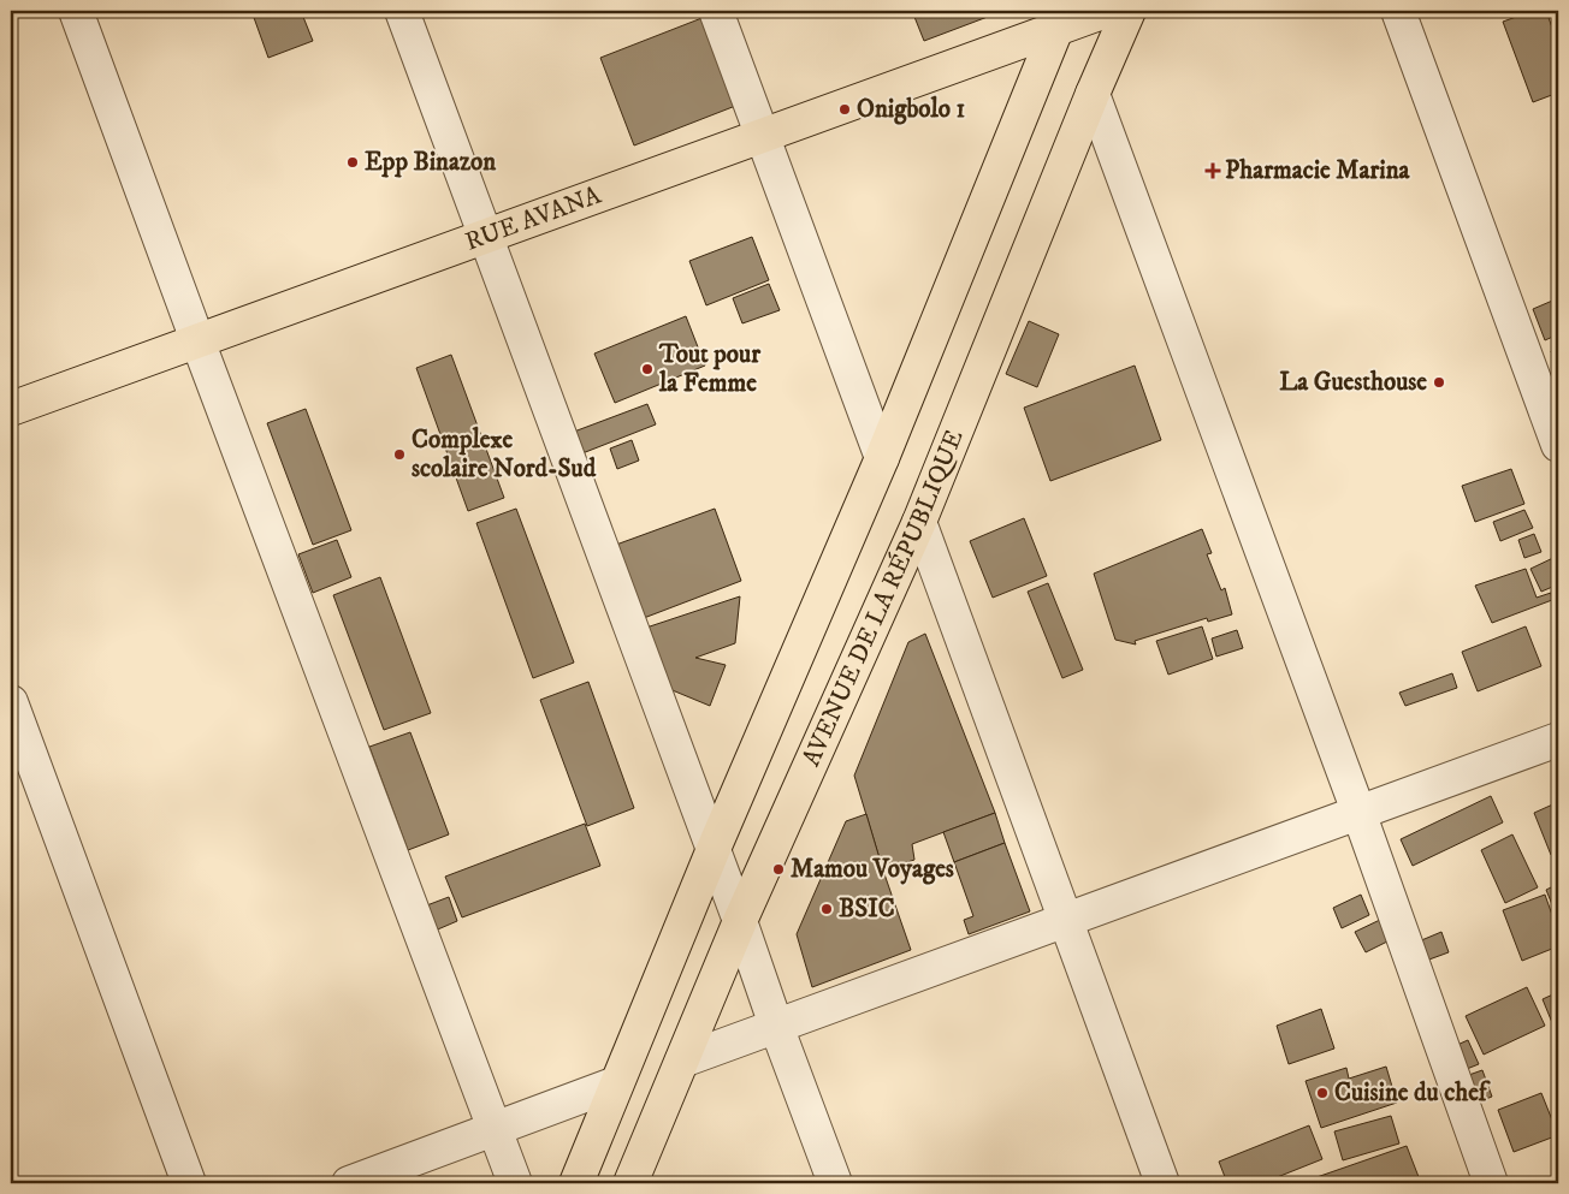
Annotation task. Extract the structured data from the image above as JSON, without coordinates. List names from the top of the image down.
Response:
{
  "streets": {
    "main road": ["RUE AVANA", "AVENUE DE LA RÉPUBLIQUE"]
  },
  "places": {
    "other": [
      "Onigbolo 1",
      "Epp Binazon",
      "Tout pour la Femme",
      "La Guesthouse",
      "Complexe scolaire Nord-Sud",
      "Mamou Voyages",
      "BSIC",
      "Cuisine du chef"
    ],
    "health": ["Pharmacie Marina"]
  }
}
